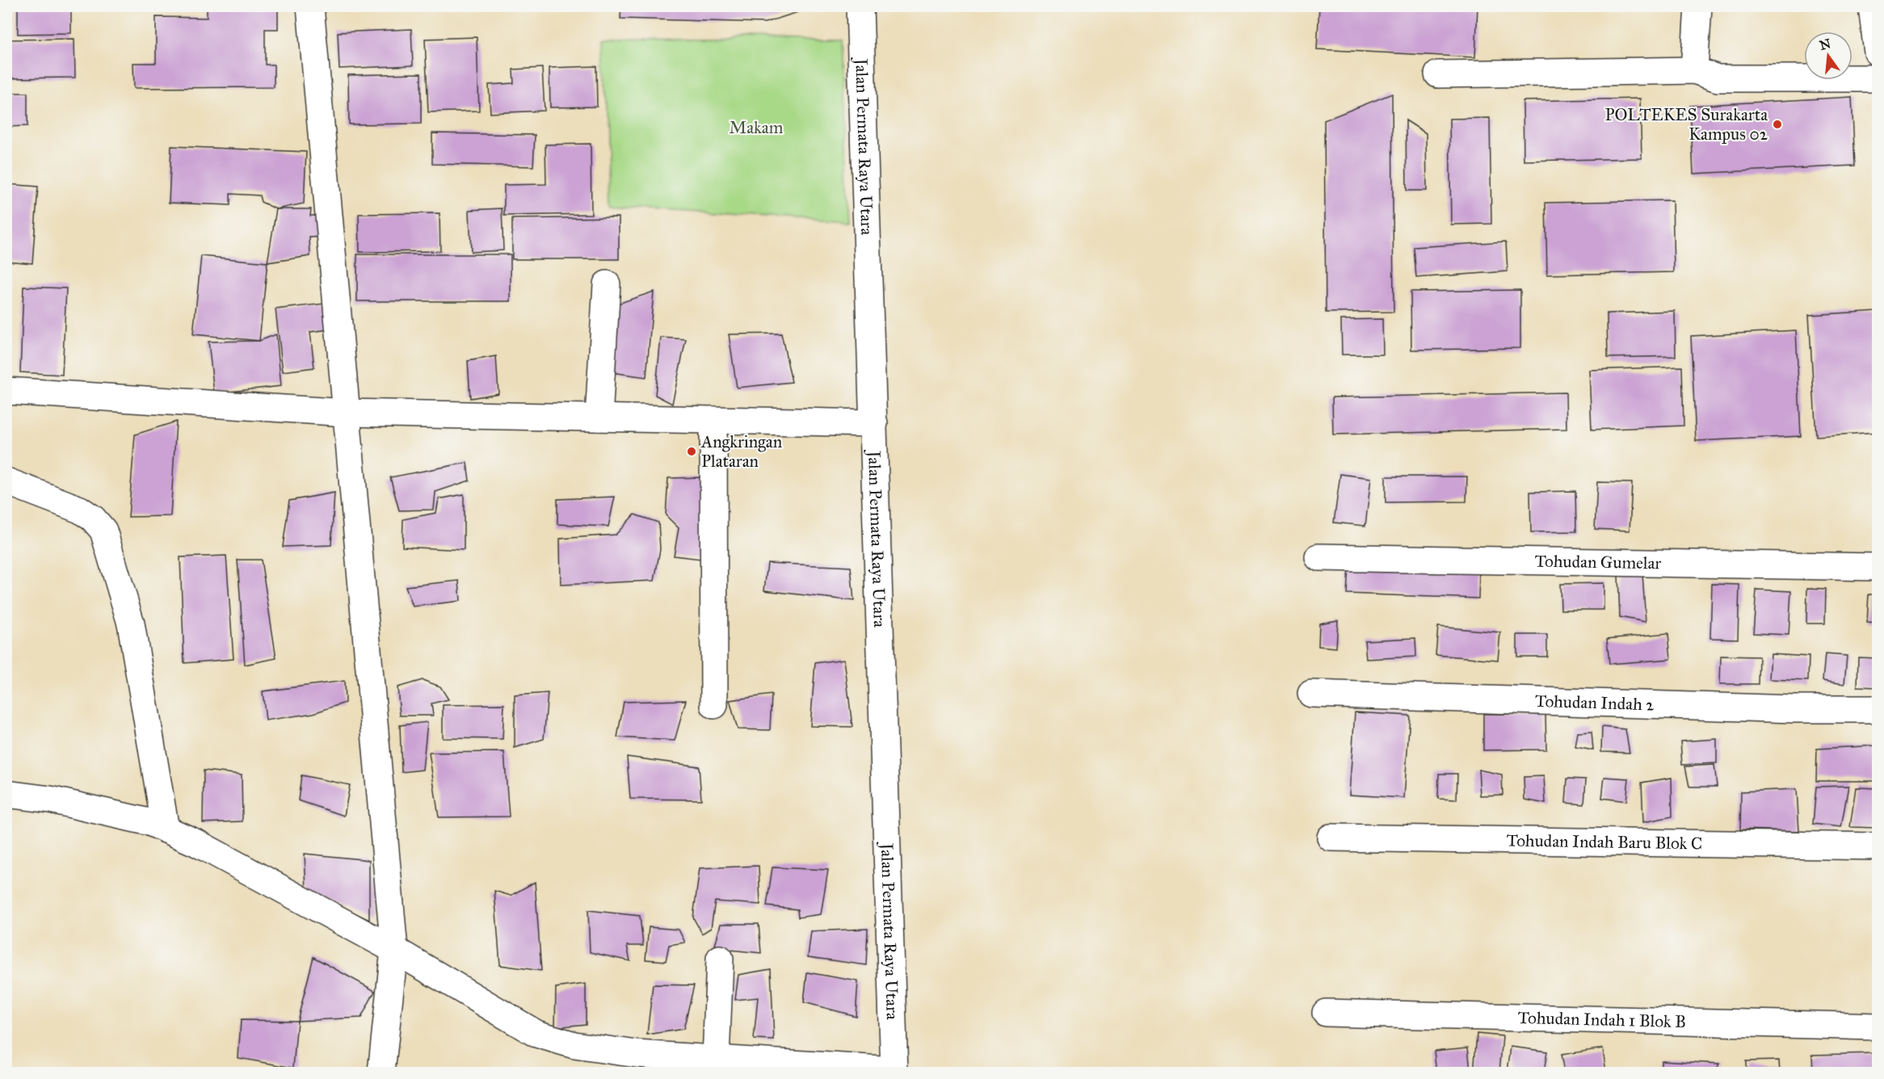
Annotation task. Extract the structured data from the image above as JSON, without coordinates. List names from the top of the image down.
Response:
{
  "streets": {
    "street": [
      "Jalan Permata Raya Utara",
      "Tohudan Gumelar",
      "Tohudan Indah 2",
      "Tohudan Indah Baru Blok C",
      "Tohudan Indah 1 Blok B"
    ]
  },
  "parks": ["Makam"],
  "places": ["POLTEKES Surakarta Kampus 02", "Angkringan Plataran"],
  "north": "top"
}
